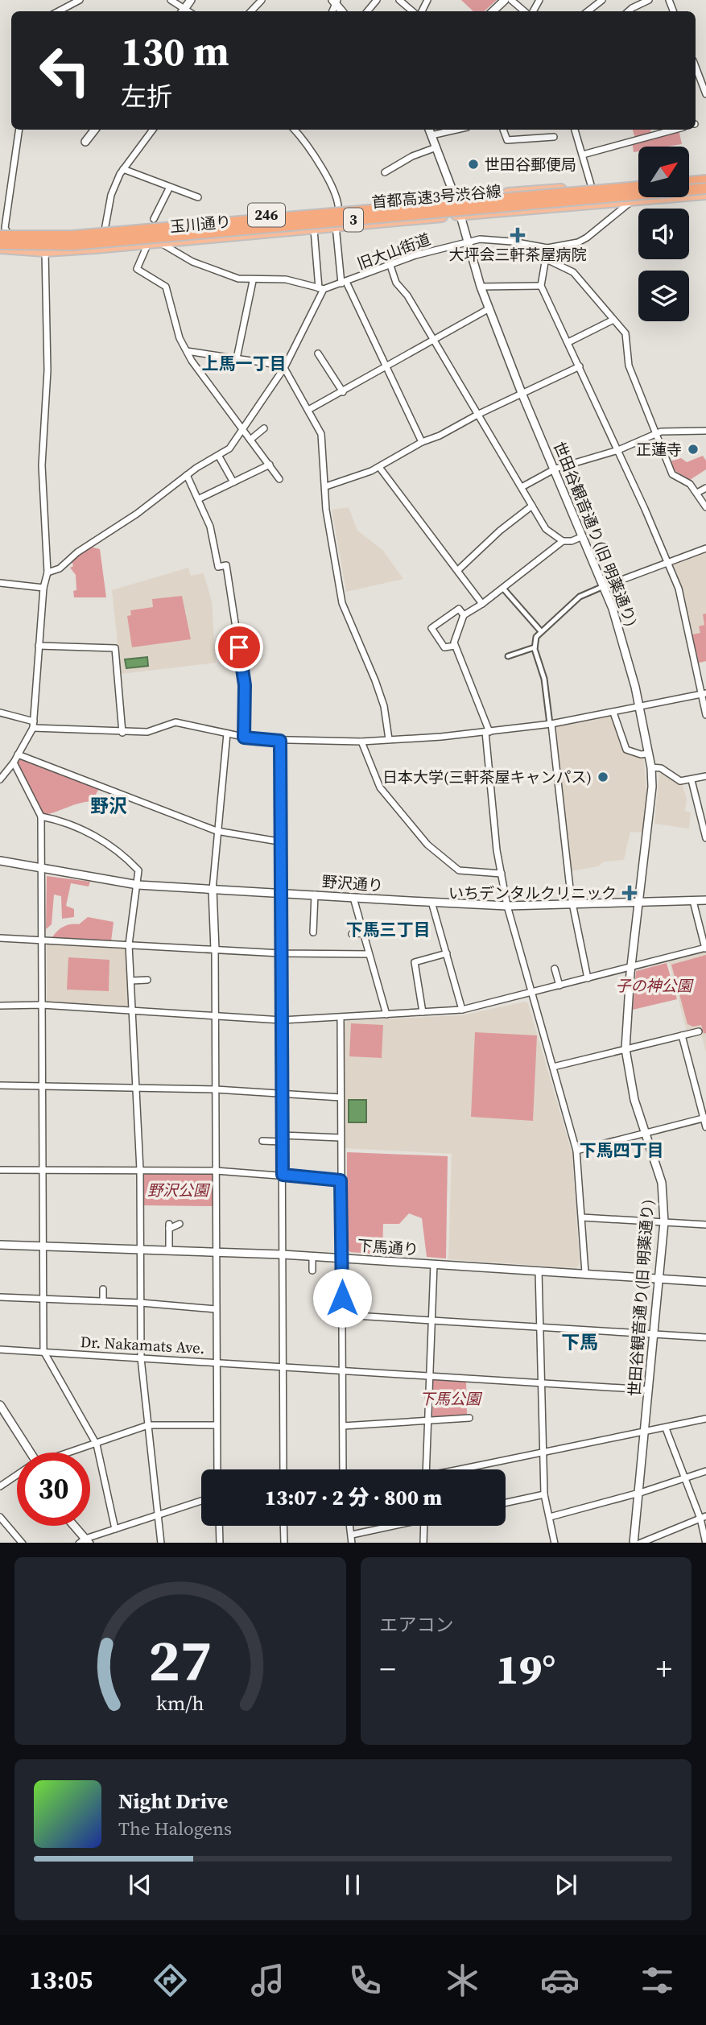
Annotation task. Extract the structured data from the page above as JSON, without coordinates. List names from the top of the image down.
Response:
{
  "streets": {
    "highway": [
      "首都高速3号渋谷線",
      "246",
      "3",
      "玉川通り"
    ],
    "street": [
      "旧大山街道",
      "世田谷観音通り(旧 明薬通り)",
      "野沢通り",
      "下馬通り",
      "Dr. Nakamats Ave."
    ]
  },
  "crossings": [
    ["首都高速3号渋谷線", "玉川通り"],
    ["玉川通り", "旧大山街道"],
    ["玉川通り", "世田谷観音通り(旧 明薬通り)"],
    ["旧大山街道", "世田谷観音通り(旧 明薬通り)"],
    ["世田谷観音通り(旧 明薬通り)", "野沢通り"],
    ["世田谷観音通り(旧 明薬通り)", "下馬通り"],
    ["世田谷観音通り(旧 明薬通り)", "Dr. Nakamats Ave."]
  ],
  "districts": [
    "上馬一丁目",
    "野沢",
    "下馬三丁目",
    "下馬四丁目",
    "下馬"
  ],
  "parks": ["子の神公園", "野沢公園", "下馬公園"],
  "places": {
    "other": ["世田谷郵便局", "正蓮寺", "日本大学(三軒茶屋キャンパス)"],
    "health": ["大坪会三軒茶屋病院", "いちデンタルクリニック"]
  },
  "north": "top right",
  "page": {
    "turn": ["130 m", "左折"],
    "limit": "30",
    "trip": "13:07 · 2 分 · 800 m",
    "tile": "エアコン",
    "heat": ["−", "19°", "+"],
    "song": ["Night Drive", "The Halogens"],
    "tabs": "13:05",
    "gauge": ["27", "km/h"]
  }
}
